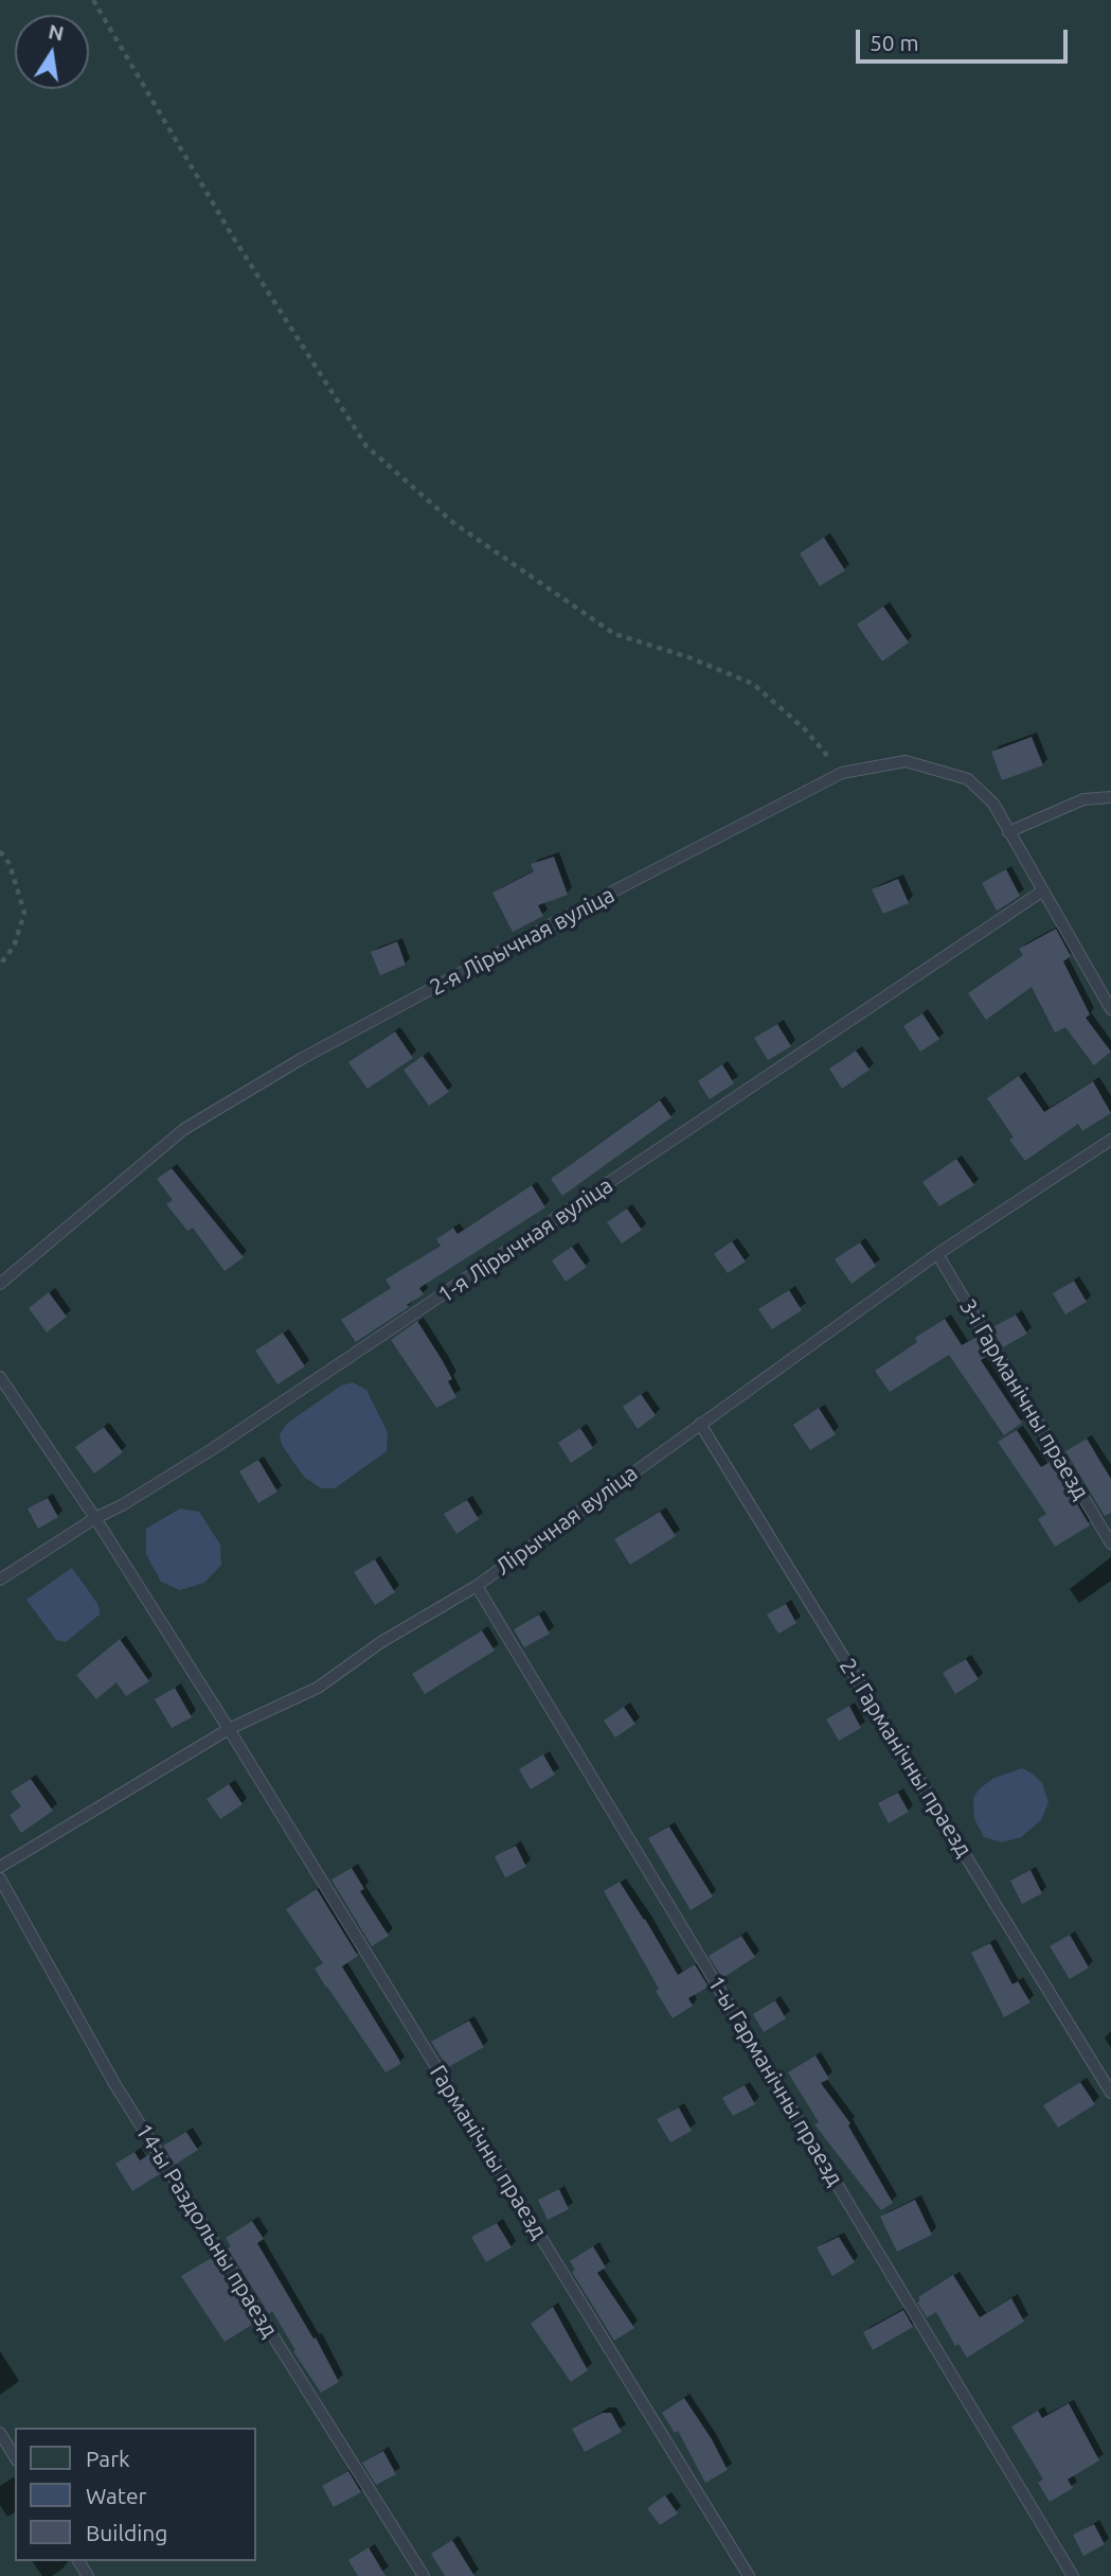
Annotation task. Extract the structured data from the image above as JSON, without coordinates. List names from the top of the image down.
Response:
{
  "streets": {
    "lane": [
      "2-я Лірычная вуліца",
      "1-я Лірычная вуліца",
      "3-і Гарманічны праезд",
      "Лірычная вуліца",
      "2-і Гарманічны праезд",
      "1-ы Гарманічны праезд",
      "Гарманічны праезд",
      "14-ы Раздольны праезд"
    ]
  },
  "crossings": [
    ["2-я Лірычная вуліца", "1-я Лірычная вуліца"],
    ["1-я Лірычная вуліца", "Гарманічны праезд"],
    ["3-і Гарманічны праезд", "Лірычная вуліца"],
    ["Лірычная вуліца", "2-і Гарманічны праезд"],
    ["Лірычная вуліца", "1-ы Гарманічны праезд"],
    ["Лірычная вуліца", "Гарманічны праезд"]
  ],
  "legend": ["Park", "Water", "Building"],
  "scale_bar": "50 m",
  "north": "top"
}
